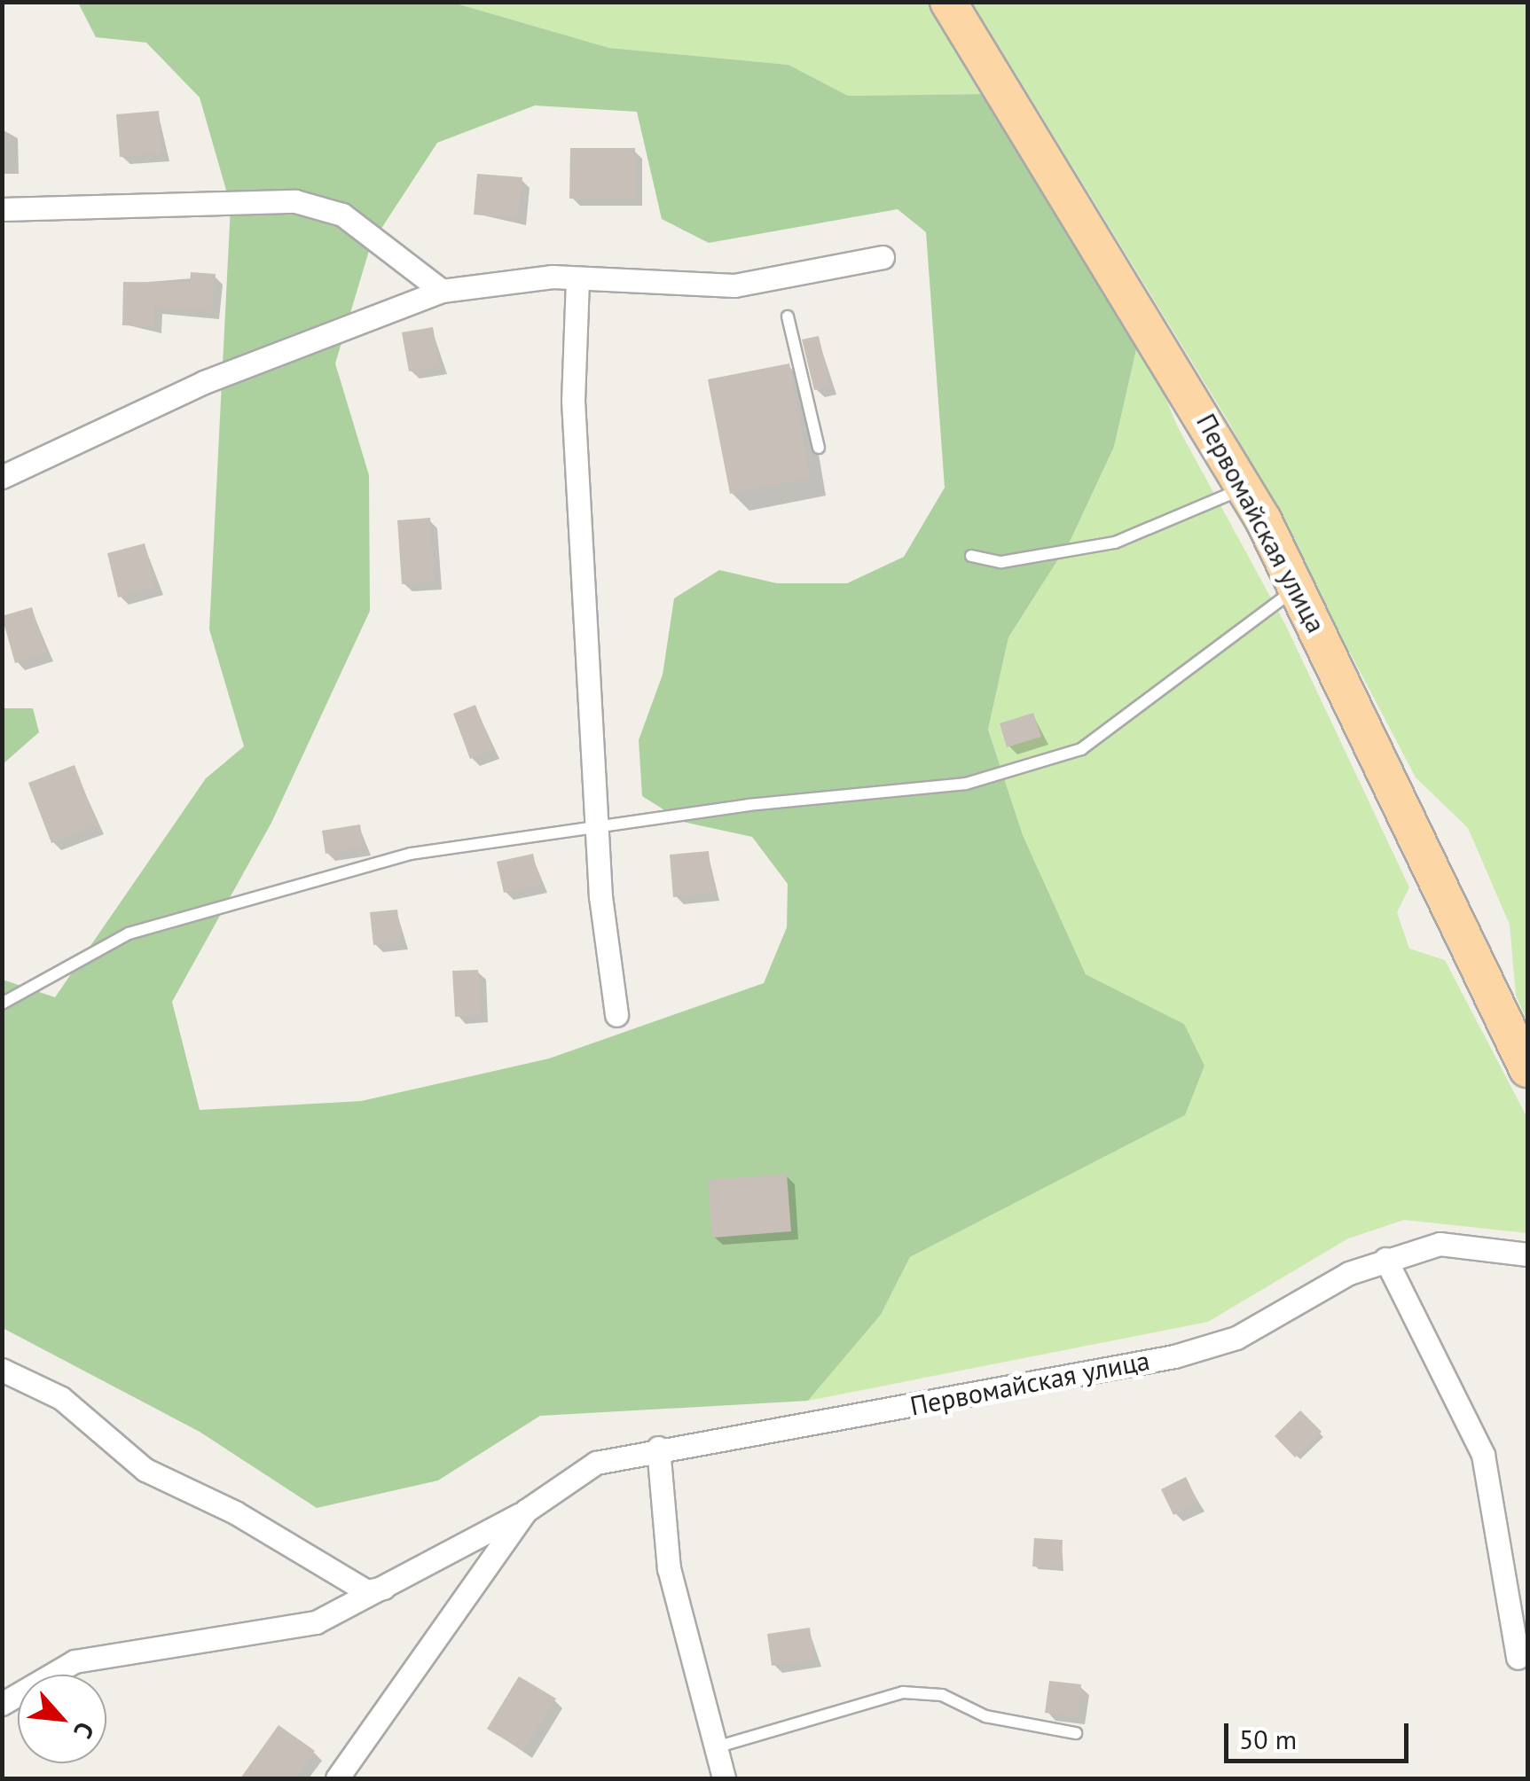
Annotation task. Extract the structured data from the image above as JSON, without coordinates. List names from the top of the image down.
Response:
{
  "streets": {
    "main road": ["Первомайская улица"]
  },
  "scale_bar": "50 m",
  "north": "bottom right"
}
